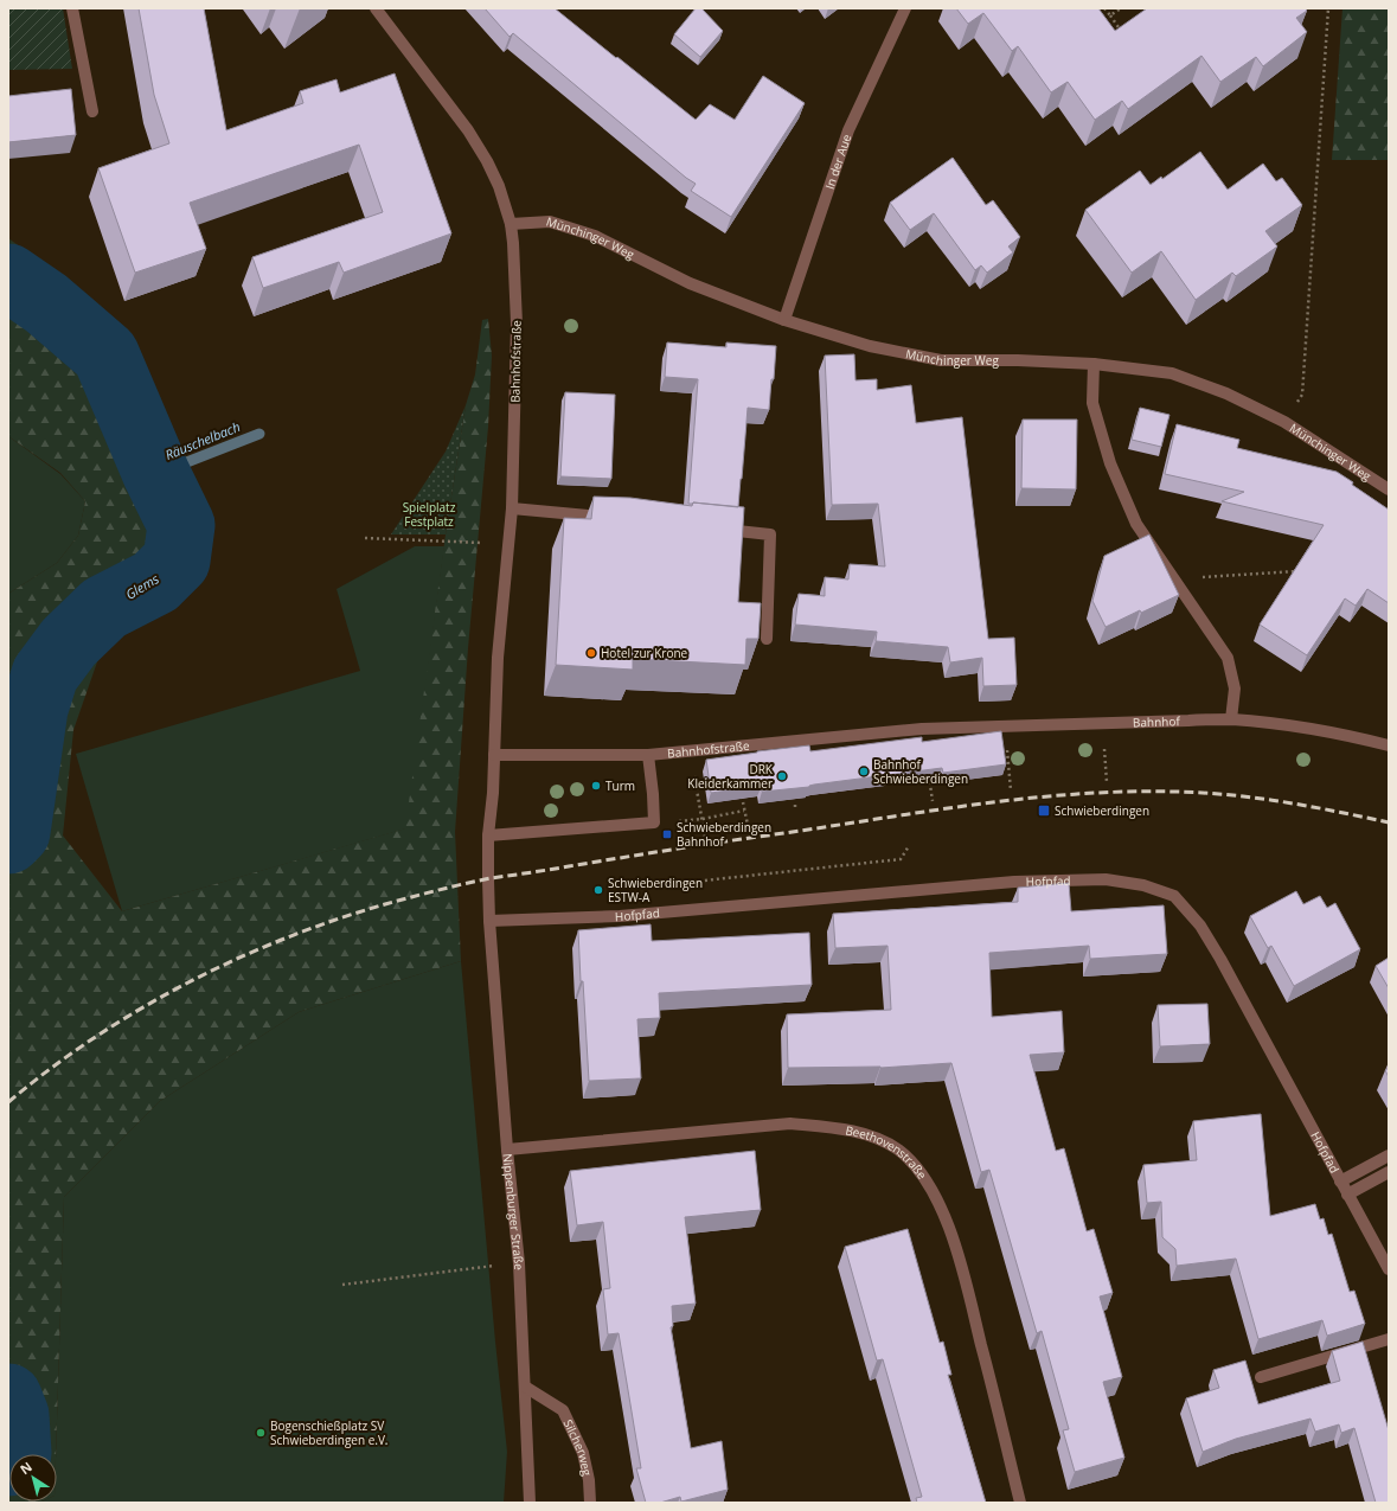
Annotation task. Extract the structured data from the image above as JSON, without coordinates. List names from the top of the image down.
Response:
{
  "streets": {
    "street": [
      "In der Aue",
      "Münchinger Weg",
      "Bahnhofstraße",
      "Bahnhof",
      "Hofpfad",
      "Beethovenstraße",
      "Nippenburger Straße",
      "Silcherweg"
    ]
  },
  "crossings": [
    ["In der Aue", "Münchinger Weg"],
    ["Münchinger Weg", "Bahnhofstraße"],
    ["Bahnhofstraße", "Bahnhof"],
    ["Bahnhofstraße", "Hofpfad"],
    ["Bahnhofstraße", "Nippenburger Straße"],
    ["Hofpfad", "Nippenburger Straße"],
    ["Beethovenstraße", "Nippenburger Straße"],
    ["Nippenburger Straße", "Silcherweg"]
  ],
  "water": ["Räuschelbach", "Glems"],
  "parks": ["Spielplatz Festplatz"],
  "places": {
    "other": [
      "Hotel zur Krone",
      "Bahnhof Schwieberdingen",
      "DRK Kleiderkammer",
      "Turm",
      "Schwieberdingen ESTW-A",
      "Bogenschießplatz SV Schwieberdingen e.V."
    ],
    "transit": ["Schwieberdingen", "Schwieberdingen Bahnhof"]
  },
  "north": "top left"
}
